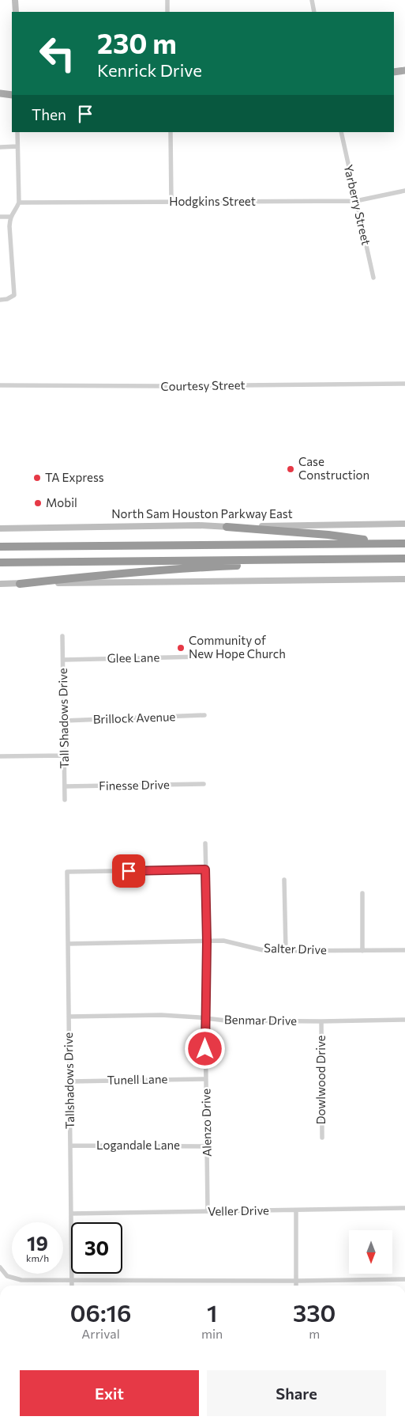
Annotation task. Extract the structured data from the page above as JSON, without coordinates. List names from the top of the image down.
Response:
{
  "streets": {
    "main road": ["North Sam Houston Parkway East"],
    "street": [
      "Hodgkins Street",
      "Yarberry Street",
      "Courtesy Street",
      "Glee Lane",
      "Tall Shadows Drive",
      "Brillock Avenue",
      "Finesse Drive",
      "Salter Drive",
      "Benmar Drive",
      "Tunell Lane",
      "Dowlwood Drive",
      "Tallshadows Drive",
      "Alenzo Drive",
      "Logandale Lane",
      "Veller Drive"
    ]
  },
  "crossings": [
    ["Hodgkins Street", "Yarberry Street"],
    ["Glee Lane", "Tall Shadows Drive"],
    ["Tall Shadows Drive", "Brillock Avenue"],
    ["Tall Shadows Drive", "Finesse Drive"],
    ["Salter Drive", "Tallshadows Drive"],
    ["Salter Drive", "Alenzo Drive"],
    ["Benmar Drive", "Dowlwood Drive"],
    ["Benmar Drive", "Tallshadows Drive"],
    ["Benmar Drive", "Alenzo Drive"],
    ["Tunell Lane", "Tallshadows Drive"],
    ["Tunell Lane", "Alenzo Drive"],
    ["Tallshadows Drive", "Alenzo Drive"],
    ["Tallshadows Drive", "Logandale Lane"],
    ["Tallshadows Drive", "Veller Drive"],
    ["Alenzo Drive", "Logandale Lane"],
    ["Alenzo Drive", "Veller Drive"]
  ],
  "places": [
    "Case Construction",
    "TA Express",
    "Mobil",
    "Community of New Hope Church"
  ],
  "north": "bottom",
  "page": {
    "turn": ["230 m", "Kenrick Drive"],
    "then": "Then",
    "speed": "19 km/h",
    "limit": "30",
    "eta": [
      "06:16",
      "Arrival",
      "1",
      "min",
      "330",
      "m"
    ],
    "buttons": ["Exit", "Share"]
  }
}
